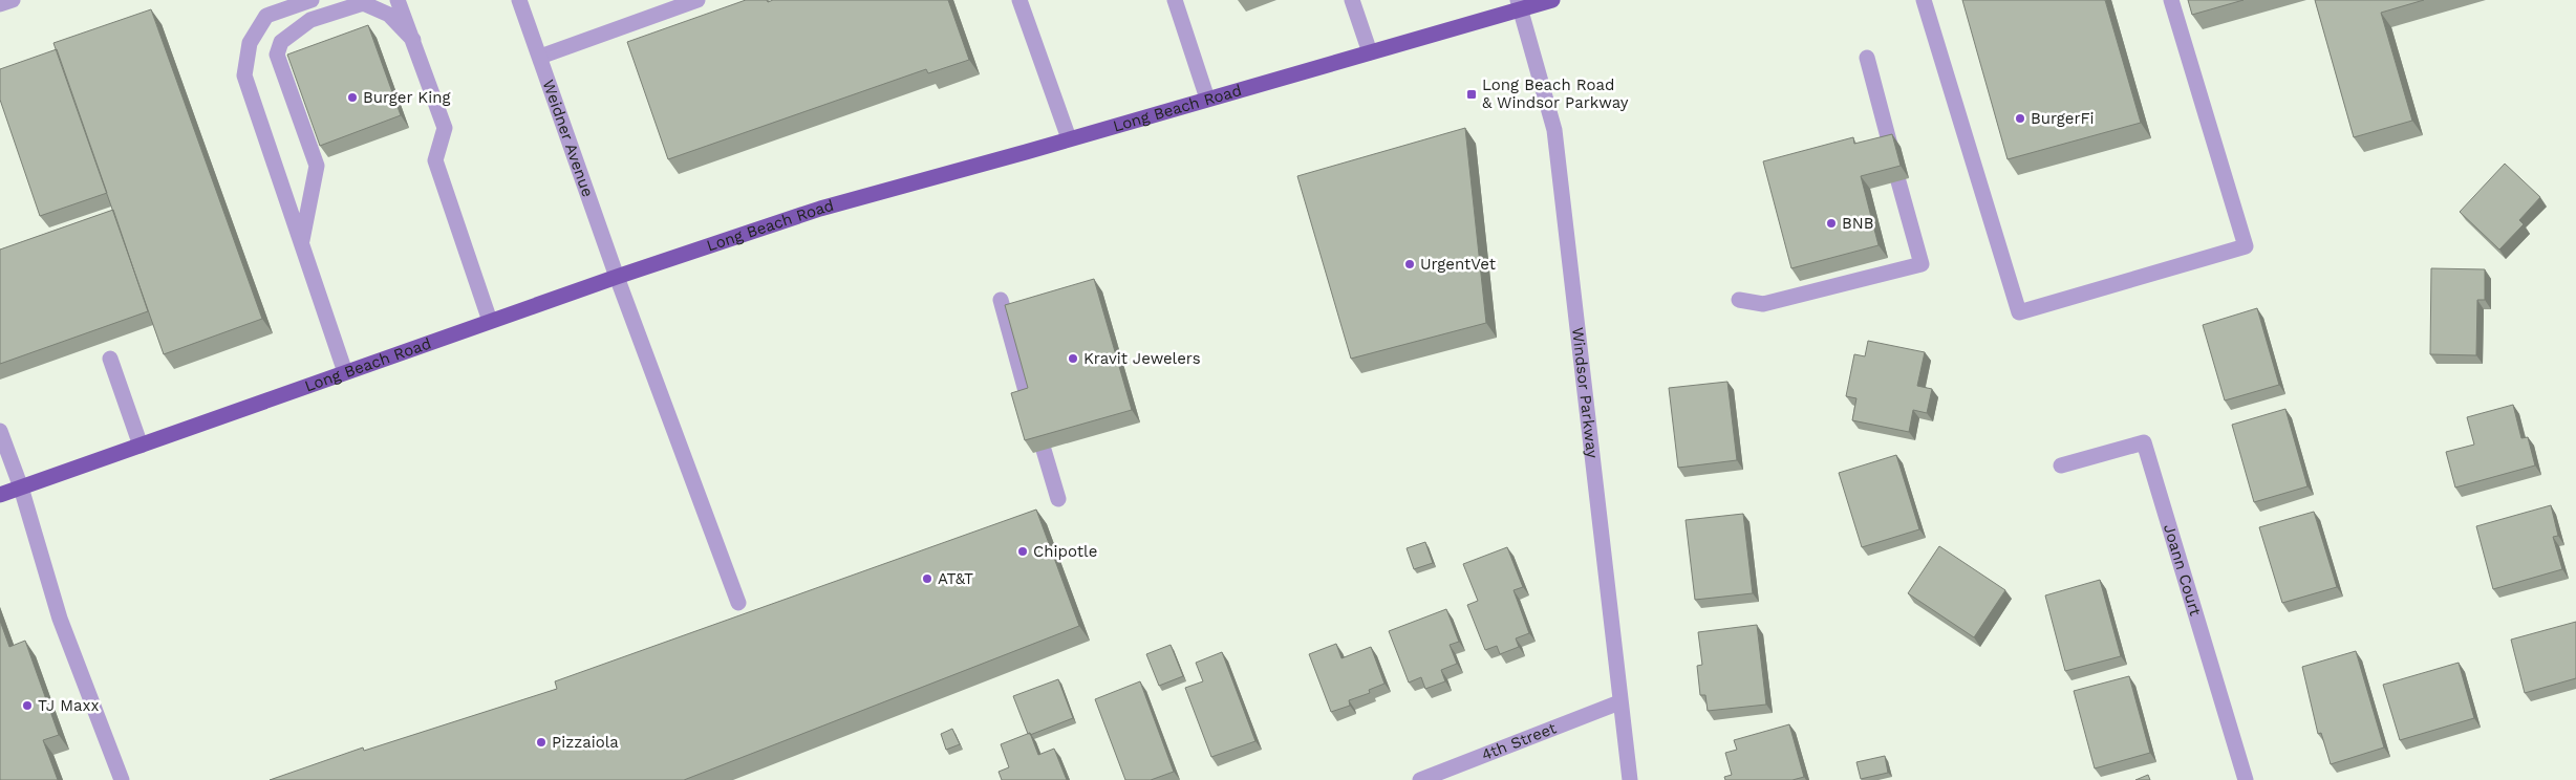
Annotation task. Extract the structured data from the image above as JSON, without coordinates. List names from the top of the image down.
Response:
{
  "streets": {
    "main road": ["Long Beach Road"],
    "street": [
      "Weidner Avenue",
      "Windsor Parkway",
      "Joann Court",
      "4th Street"
    ]
  },
  "crossings": [
    ["Long Beach Road", "Weidner Avenue"],
    ["Long Beach Road", "Windsor Parkway"],
    ["Windsor Parkway", "4th Street"]
  ],
  "places": {
    "transit": ["Long Beach Road & Windsor Parkway"],
    "other": [
      "Burger King",
      "BurgerFi",
      "BNB",
      "UrgentVet",
      "Kravit Jewelers",
      "Chipotle",
      "AT&T",
      "TJ Maxx",
      "Pizzaiola"
    ]
  }
}
